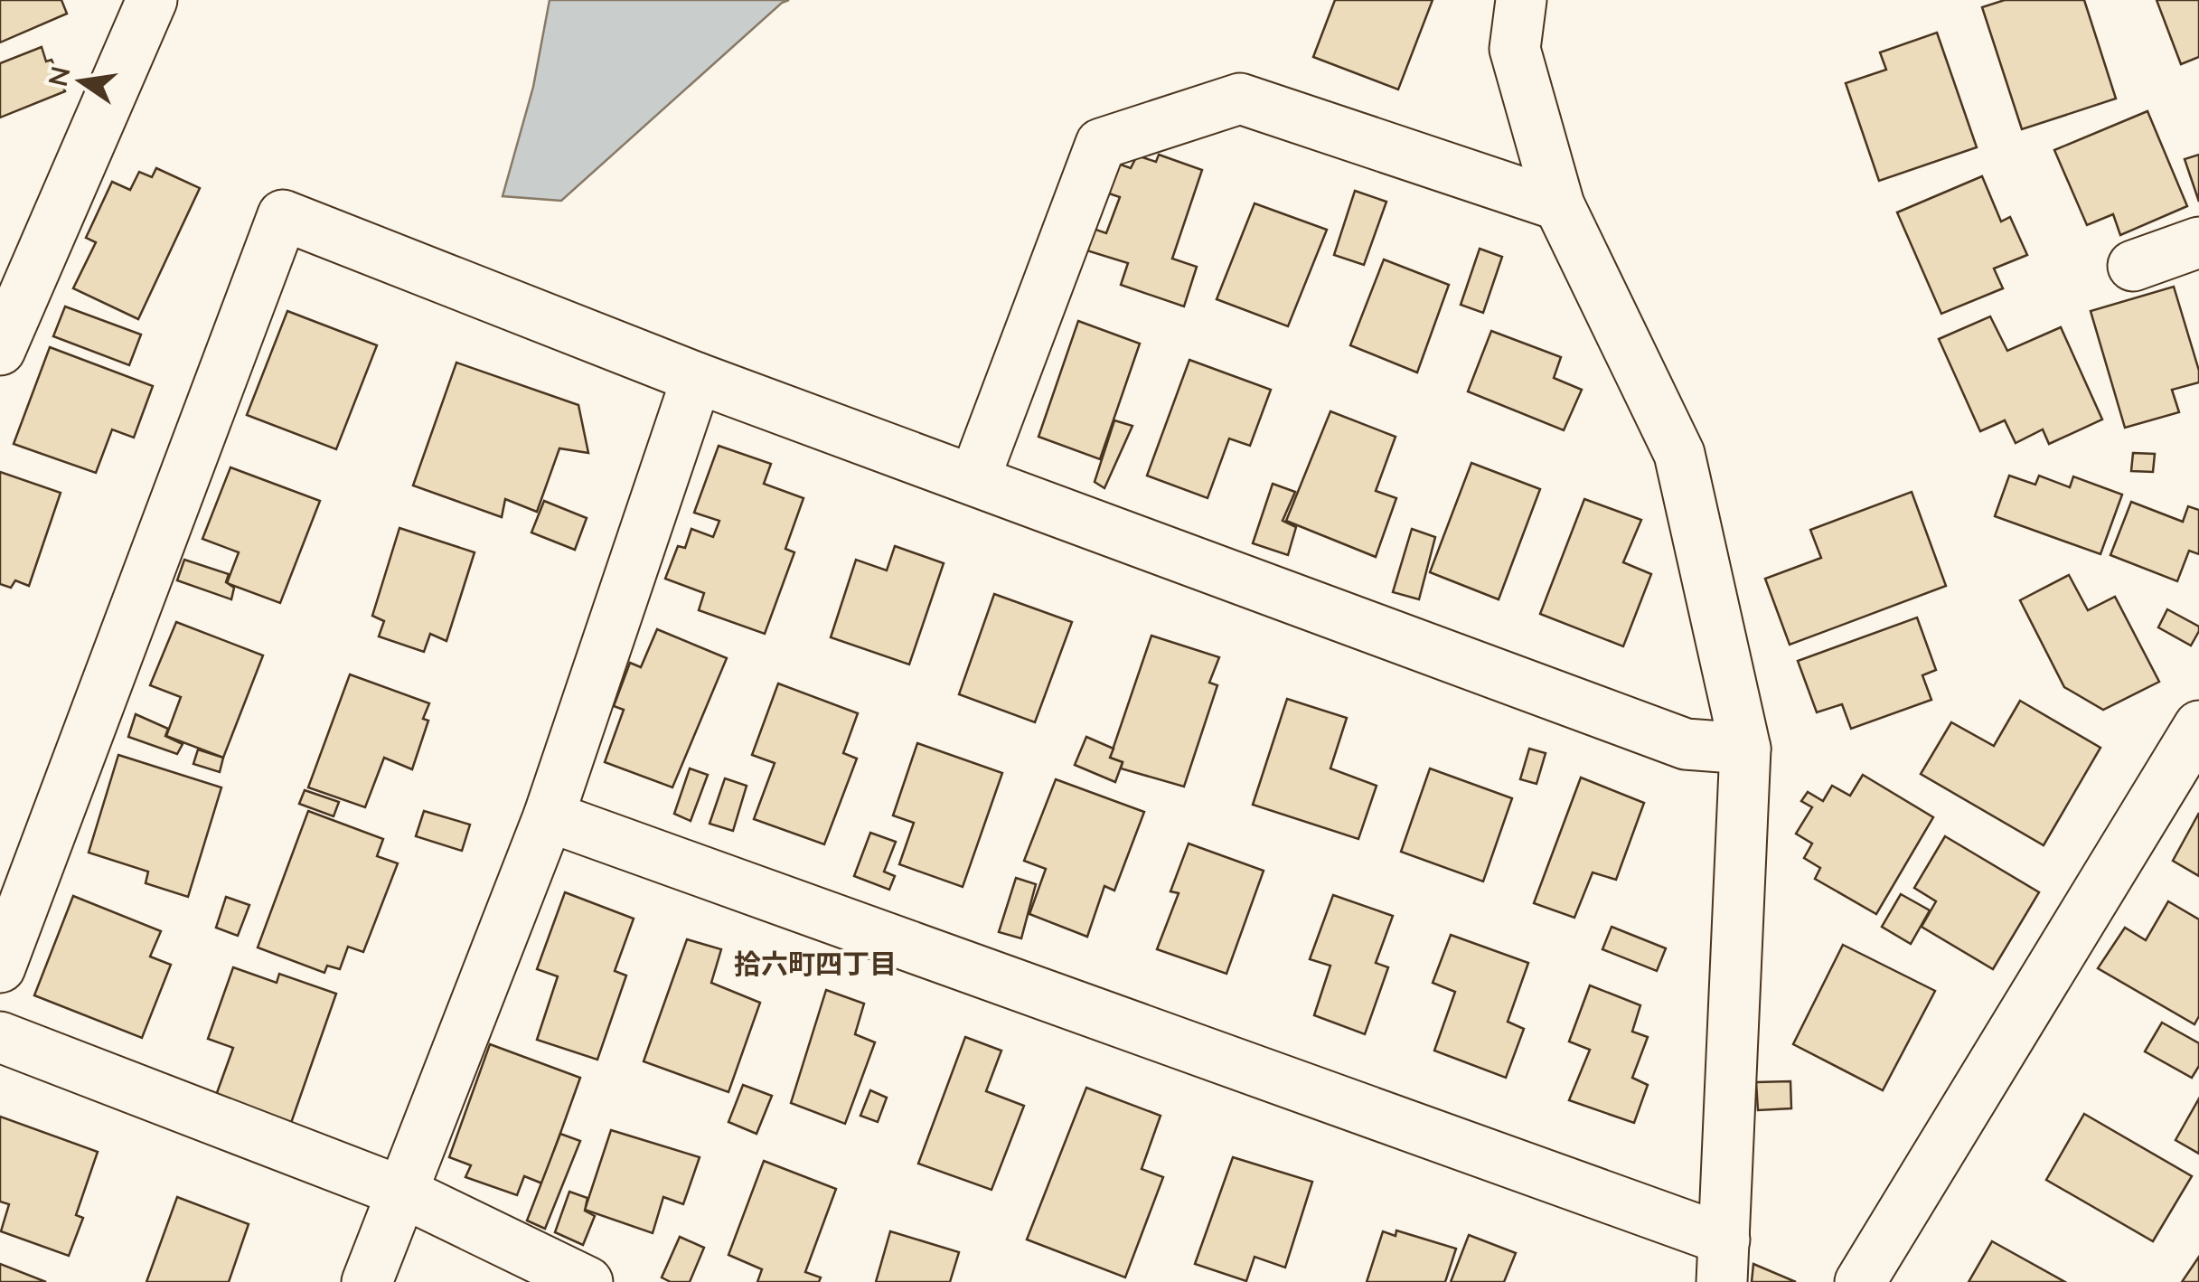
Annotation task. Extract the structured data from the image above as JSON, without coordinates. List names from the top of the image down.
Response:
{
  "districts": ["拾六町四丁目"],
  "north": "left"
}
